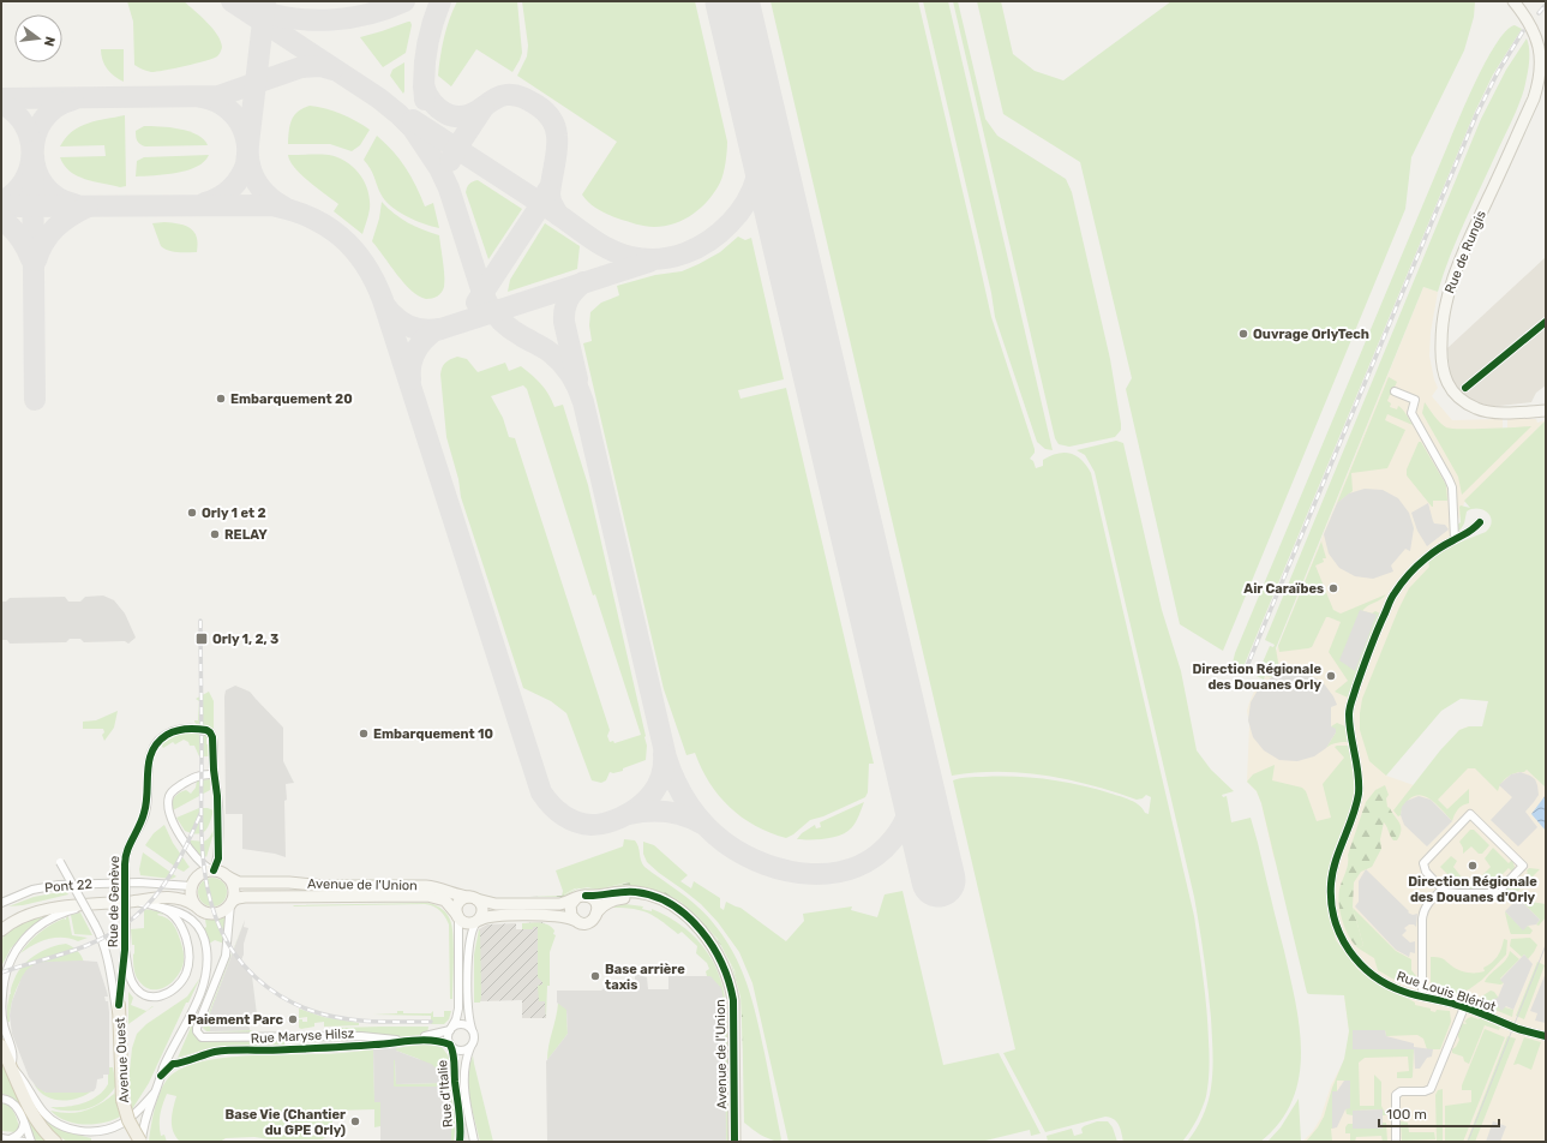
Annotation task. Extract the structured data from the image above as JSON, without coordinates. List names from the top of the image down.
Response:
{
  "streets": {
    "main road": ["Avenue Ouest"],
    "street": [
      "Rue de Rungis",
      "Avenue de l'Union",
      "Pont 22",
      "Rue de Genève",
      "Rue Louis Blériot",
      "Rue Maryse Hilsz",
      "Rue d'Italie"
    ]
  },
  "crossings": [
    ["Avenue de l'Union", "Pont 22"],
    ["Avenue de l'Union", "Rue de Genève"],
    ["Avenue de l'Union", "Rue Maryse Hilsz"],
    ["Avenue de l'Union", "Rue d'Italie"],
    ["Pont 22", "Rue de Genève"],
    ["Pont 22", "Rue Maryse Hilsz"],
    ["Rue de Genève", "Rue Maryse Hilsz"],
    ["Rue de Genève", "Avenue Ouest"],
    ["Rue Maryse Hilsz", "Rue d'Italie"]
  ],
  "places": {
    "other": [
      "Ouvrage OrlyTech",
      "Embarquement 20",
      "Orly 1 et 2",
      "RELAY",
      "Air Caraïbes",
      "Direction Régionale des Douanes Orly",
      "Embarquement 10",
      "Direction Régionale des Douanes d'Orly",
      "Base arrière taxis",
      "Paiement Parc",
      "Base Vie (Chantier du GPE Orly)"
    ],
    "transit": ["Orly 1, 2, 3"]
  },
  "scale_bar": "100 m",
  "north": "right"
}
